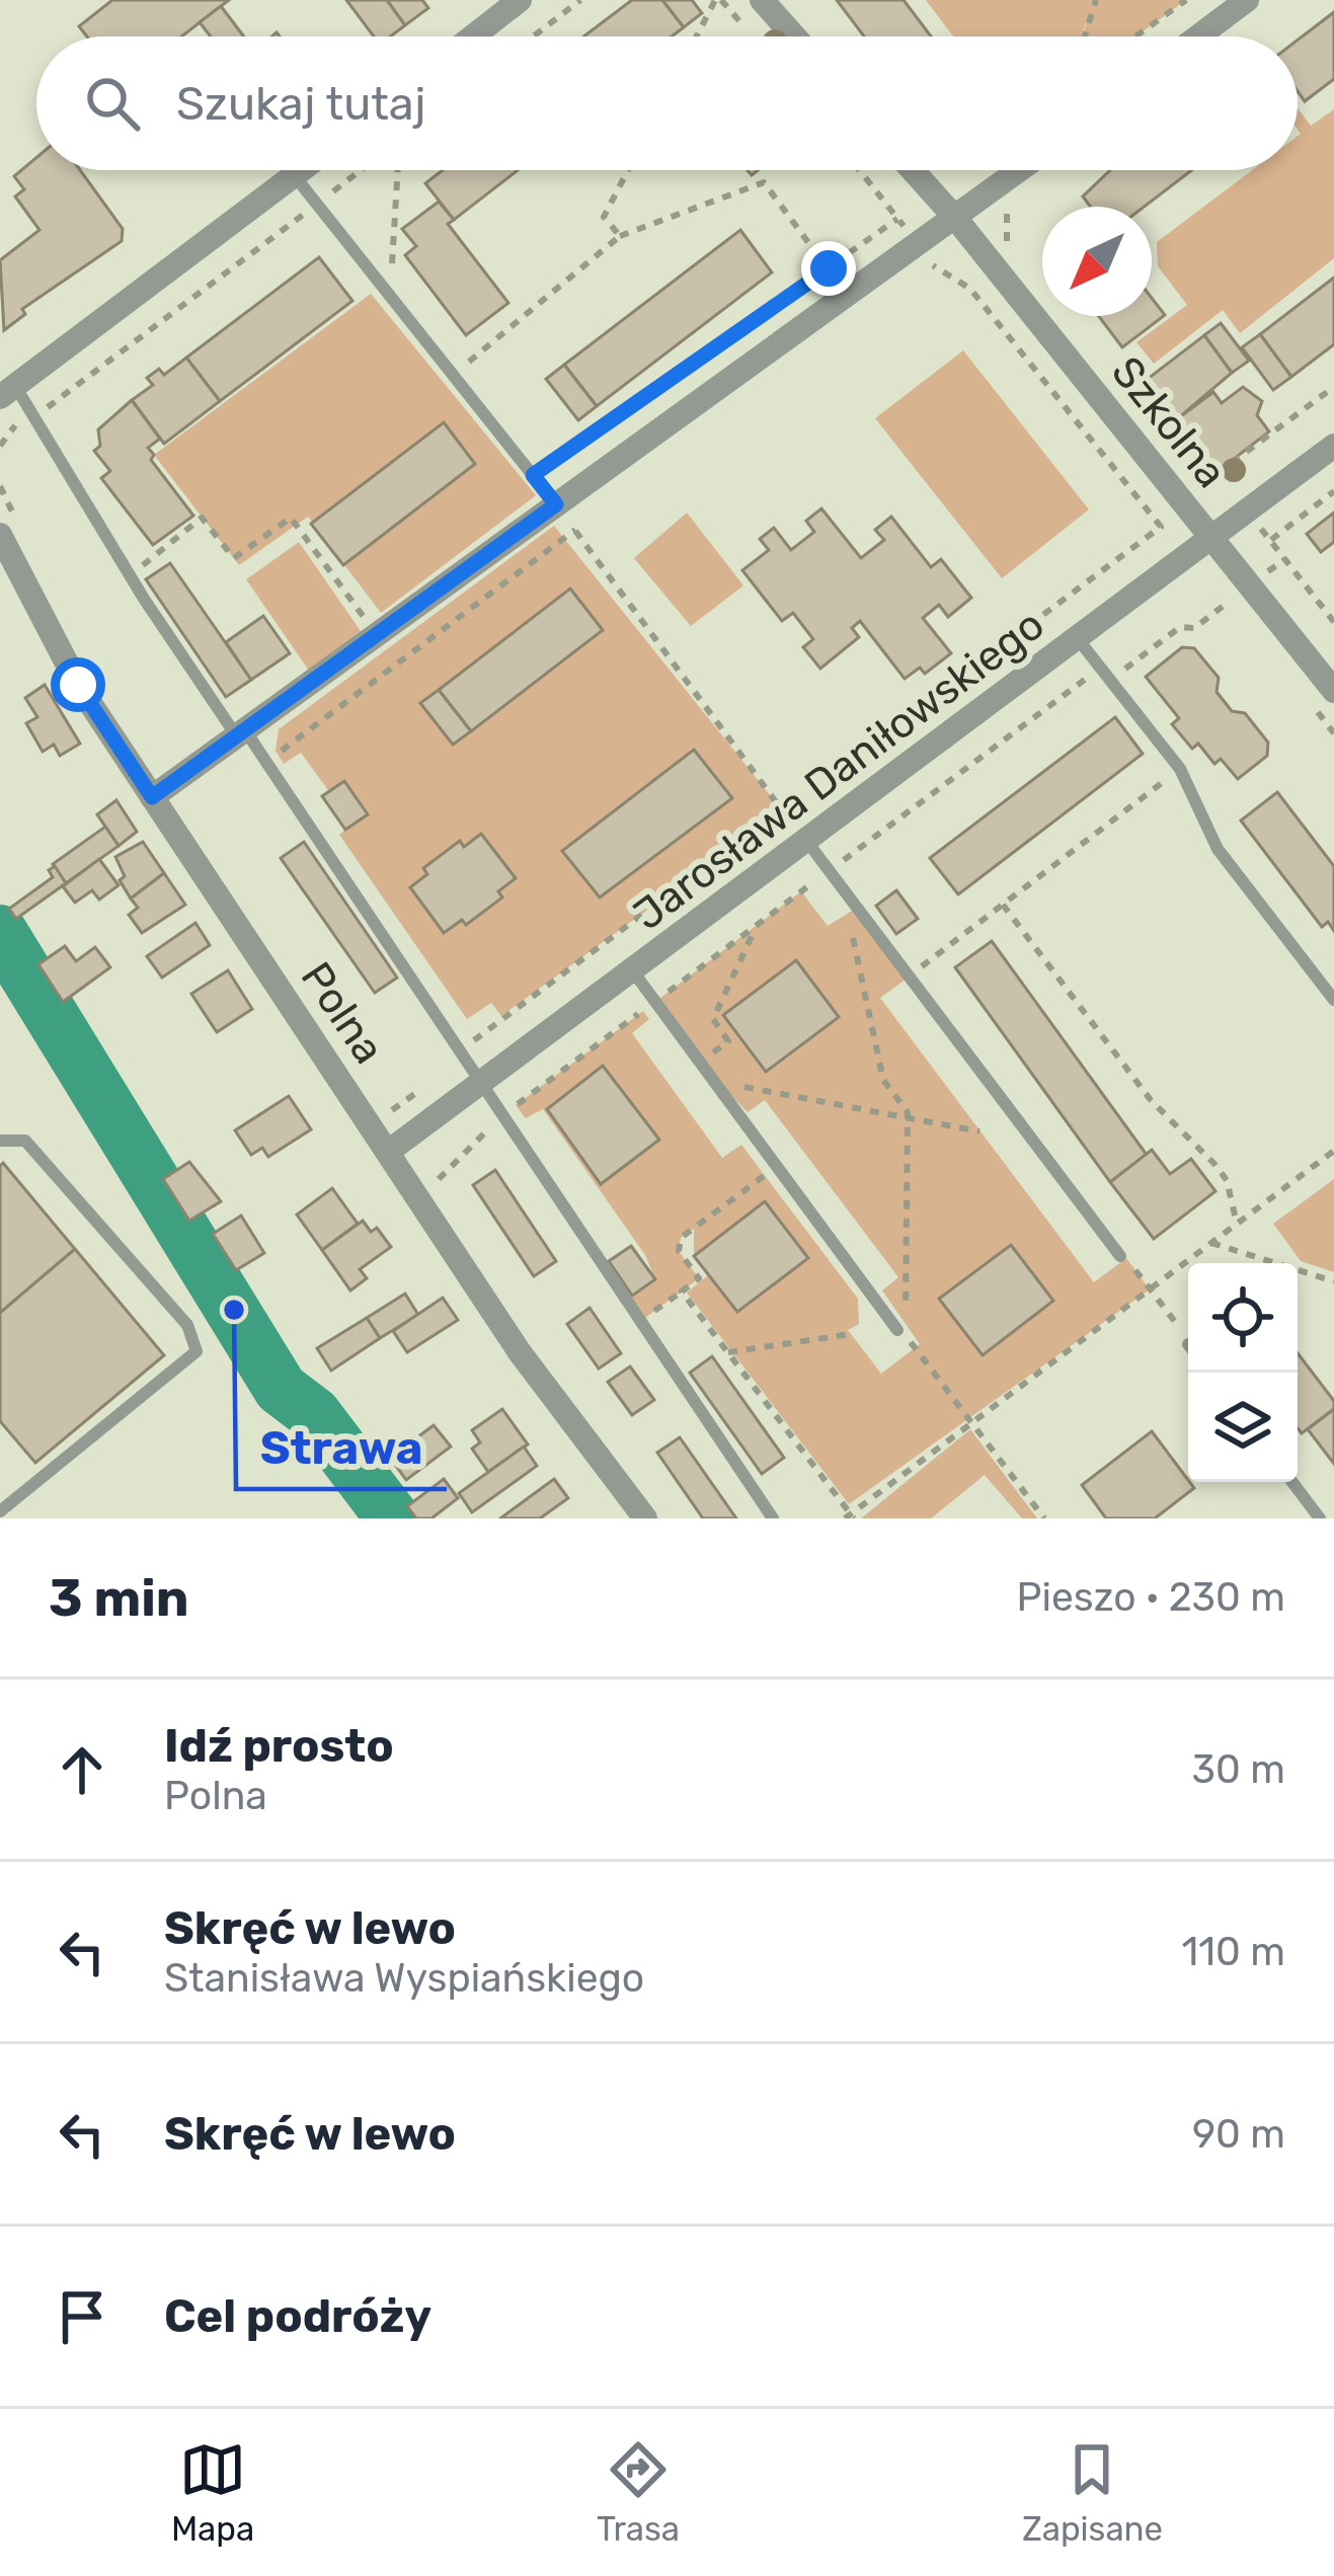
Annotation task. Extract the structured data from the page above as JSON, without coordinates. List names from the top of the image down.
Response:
{
  "streets": {
    "street": ["Szkolna", "Jarosława Daniłowskiego", "Polna"]
  },
  "crossings": [
    ["Szkolna", "Jarosława Daniłowskiego"],
    ["Jarosława Daniłowskiego", "Polna"]
  ],
  "places": ["Strawa"],
  "north": "bottom left",
  "page": {
    "search": "Szukaj tutaj",
    "heading": ["3 min", "Pieszo · 230 m"],
    "list": [
      ["Idź prosto", "Polna", "30 m"],
      ["Skręć w lewo", "Stanisława Wyspiańskiego", "110 m"],
      ["Skręć w lewo", "90 m"],
      "Cel podróży"
    ],
    "nav": ["Mapa", "Trasa", "Zapisane"]
  }
}
